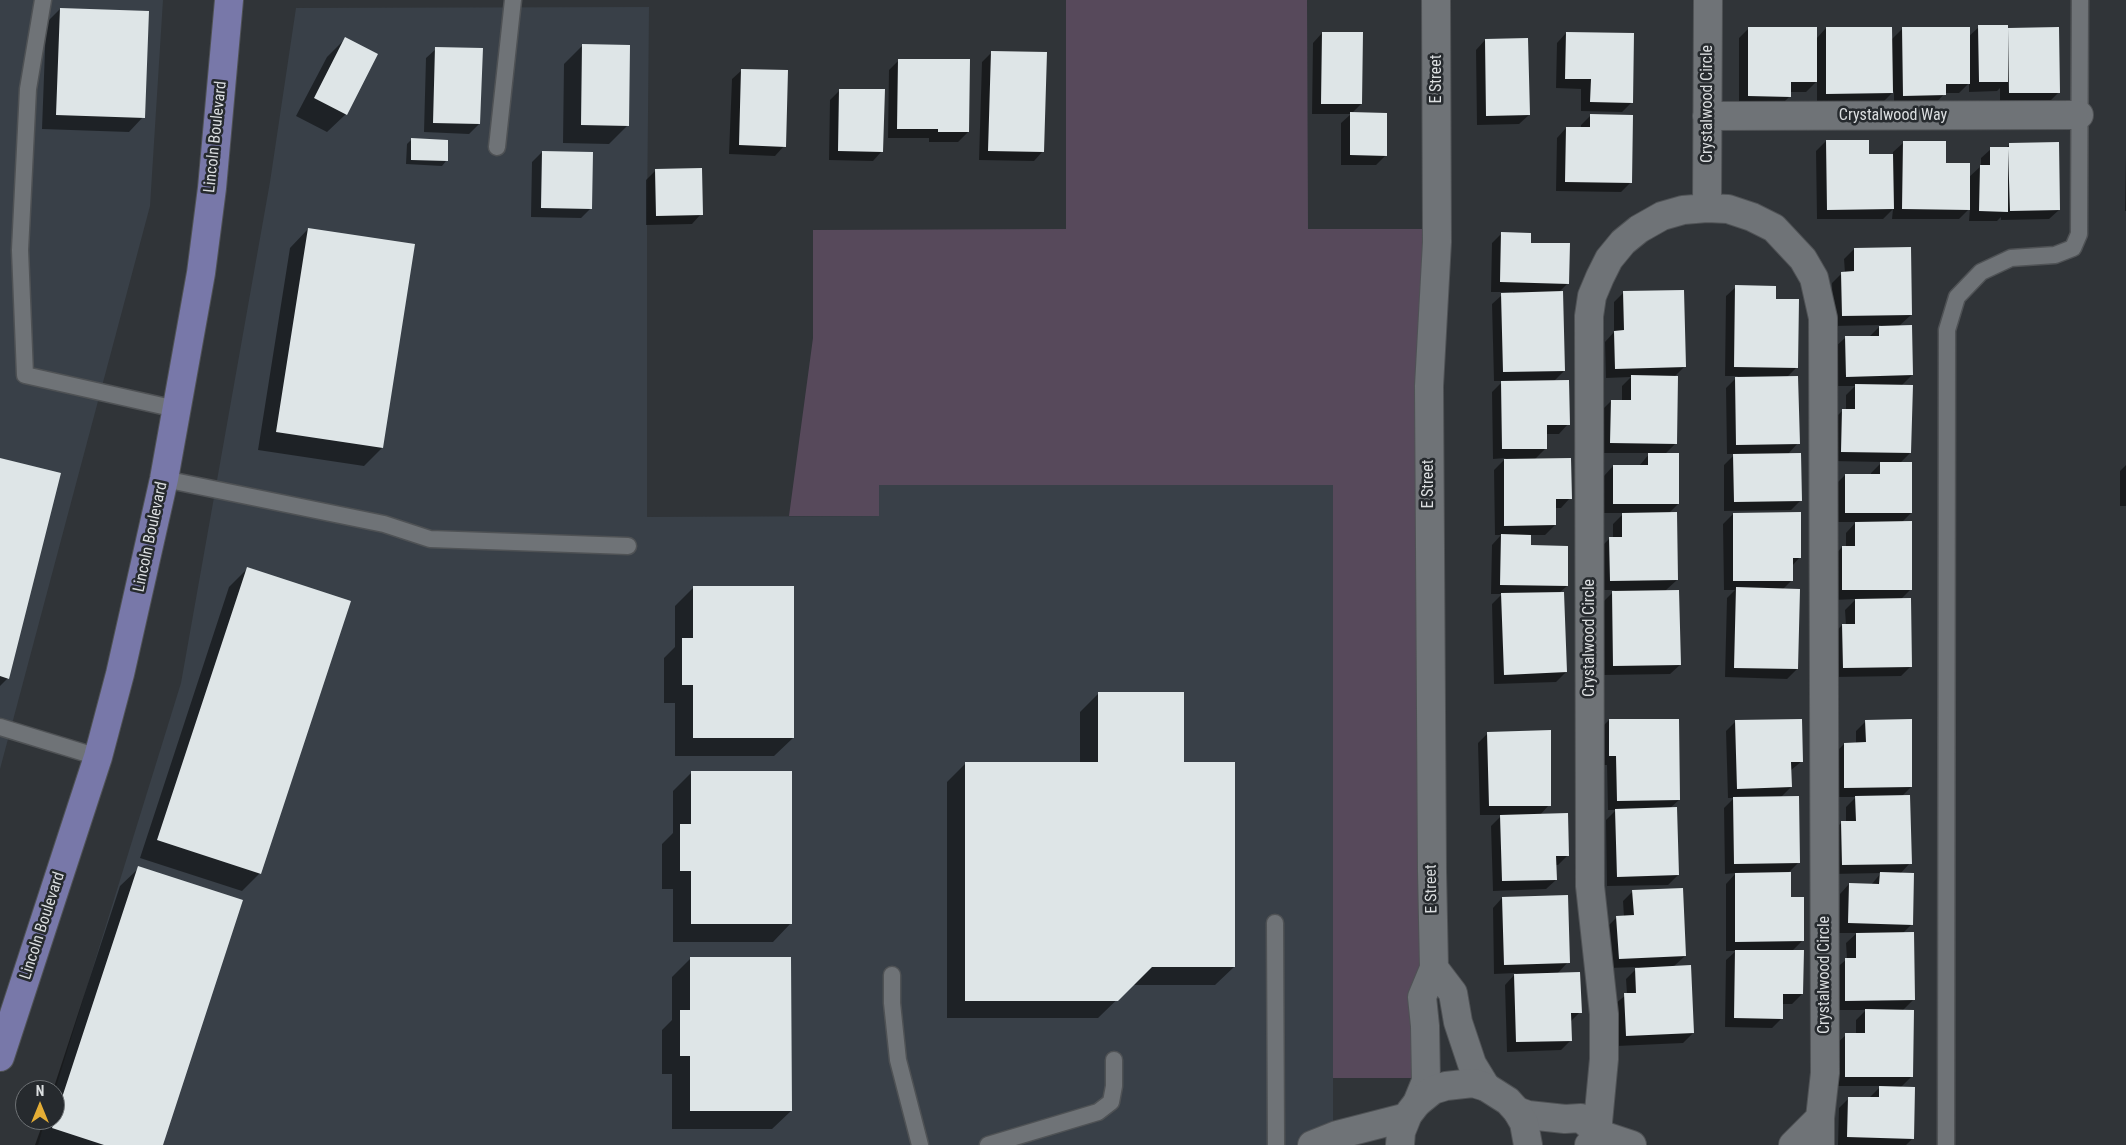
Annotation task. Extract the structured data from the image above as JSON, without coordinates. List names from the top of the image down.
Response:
{
  "streets": {
    "main road": ["Lincoln Boulevard"],
    "street": ["E Street", "Crystalwood Circle", "Crystalwood Way"]
  },
  "crossings": [
    ["Crystalwood Circle", "Crystalwood Way"]
  ],
  "north": "top"
}
